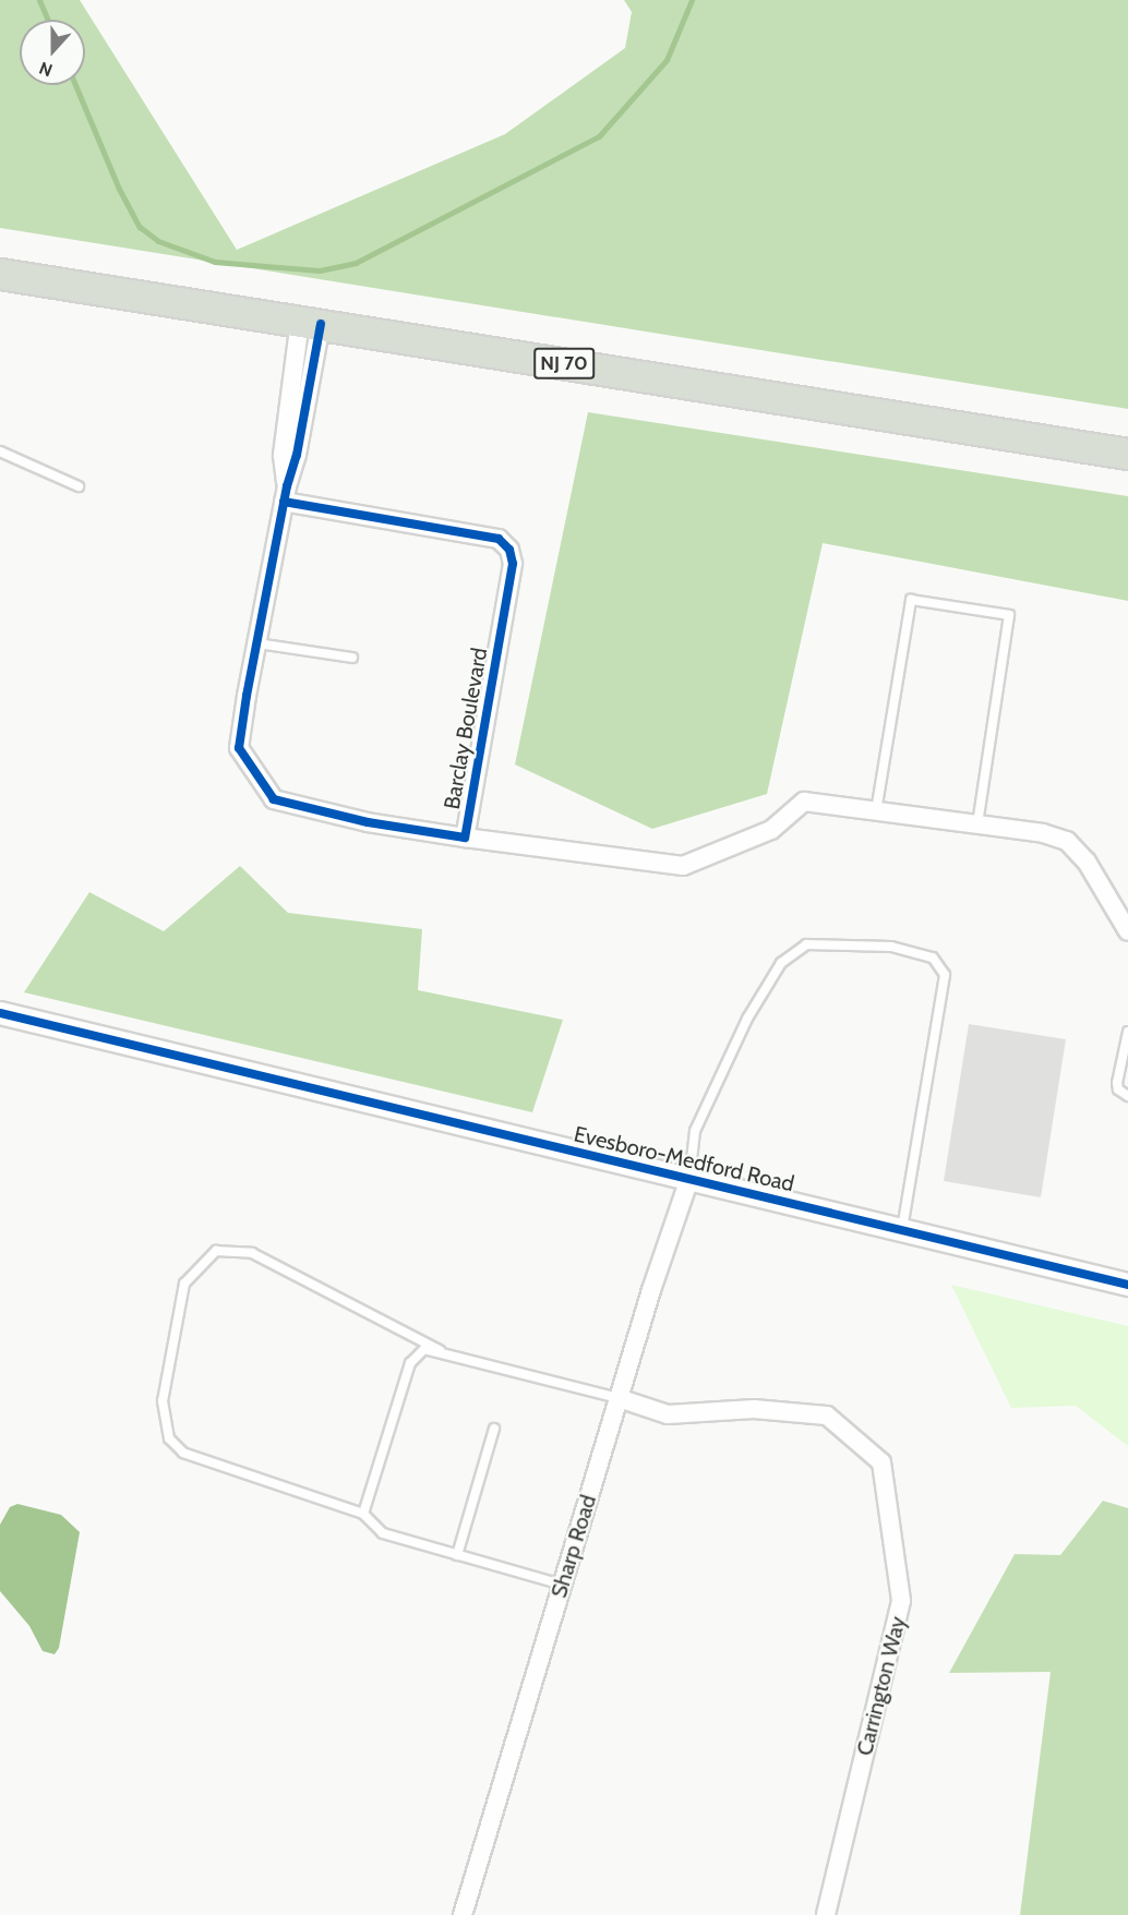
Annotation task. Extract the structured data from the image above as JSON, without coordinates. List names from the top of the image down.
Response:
{
  "streets": {
    "highway": ["NJ 70"],
    "street": [
      "Barclay Boulevard",
      "Evesboro-Medford Road",
      "Sharp Road",
      "Carrington Way"
    ]
  },
  "crossings": [
    ["NJ 70", "Barclay Boulevard"],
    ["Evesboro-Medford Road", "Sharp Road"],
    ["Sharp Road", "Carrington Way"]
  ],
  "north": "bottom"
}
